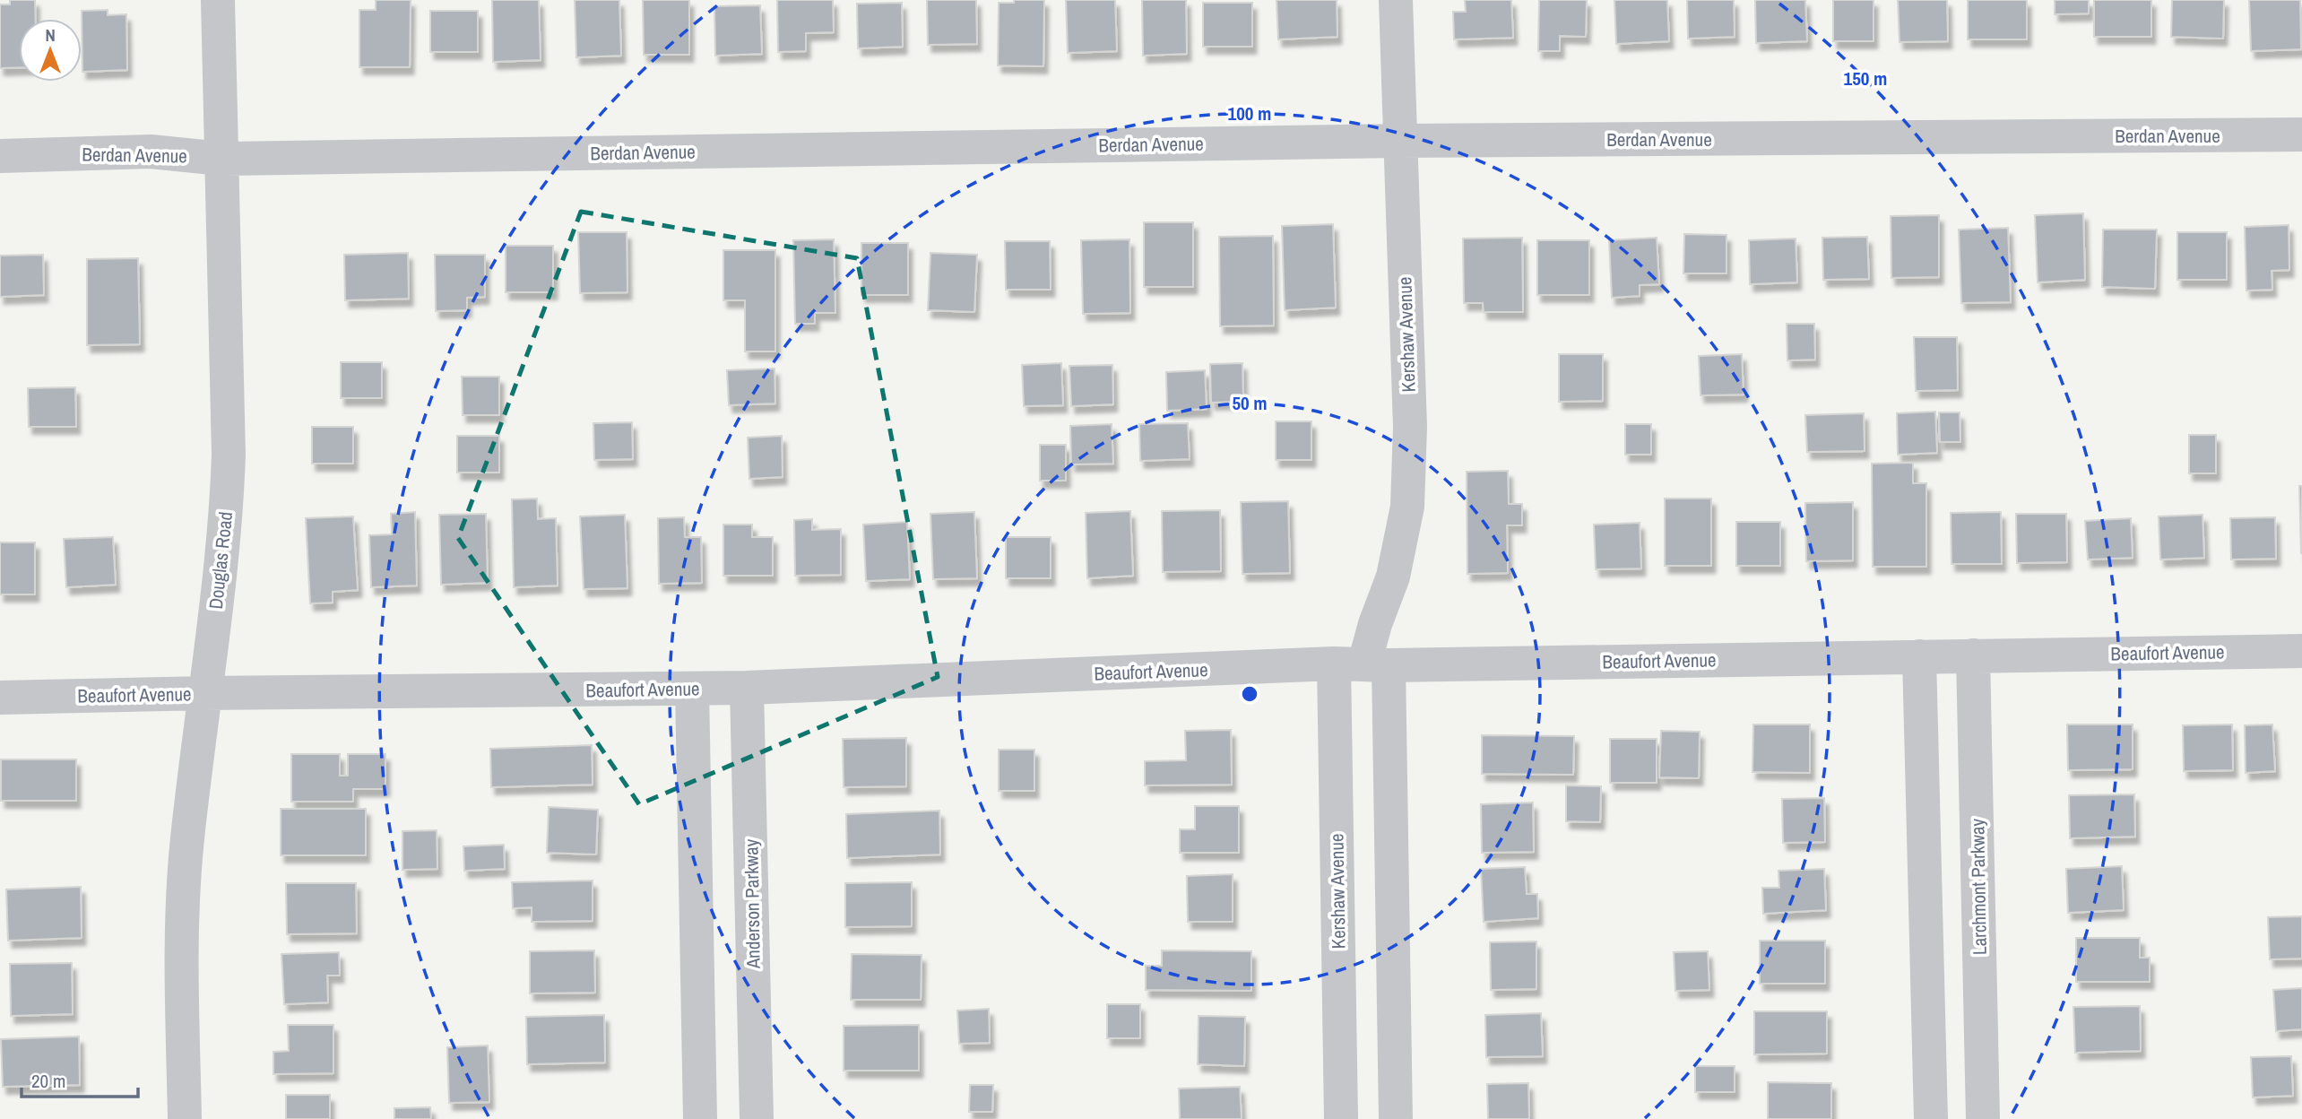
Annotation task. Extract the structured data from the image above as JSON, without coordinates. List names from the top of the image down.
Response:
{
  "streets": {
    "street": [
      "Berdan Avenue",
      "Kershaw Avenue",
      "Douglas Road",
      "Beaufort Avenue",
      "Larchmont Parkway",
      "Anderson Parkway"
    ]
  },
  "crossings": [
    ["Berdan Avenue", "Kershaw Avenue"],
    ["Berdan Avenue", "Douglas Road"],
    ["Kershaw Avenue", "Beaufort Avenue"],
    ["Douglas Road", "Beaufort Avenue"],
    ["Beaufort Avenue", "Larchmont Parkway"],
    ["Beaufort Avenue", "Anderson Parkway"]
  ],
  "scale_bar": "20 m",
  "north": "top",
  "rings": ["150 m", "100 m", "50 m"]
}
